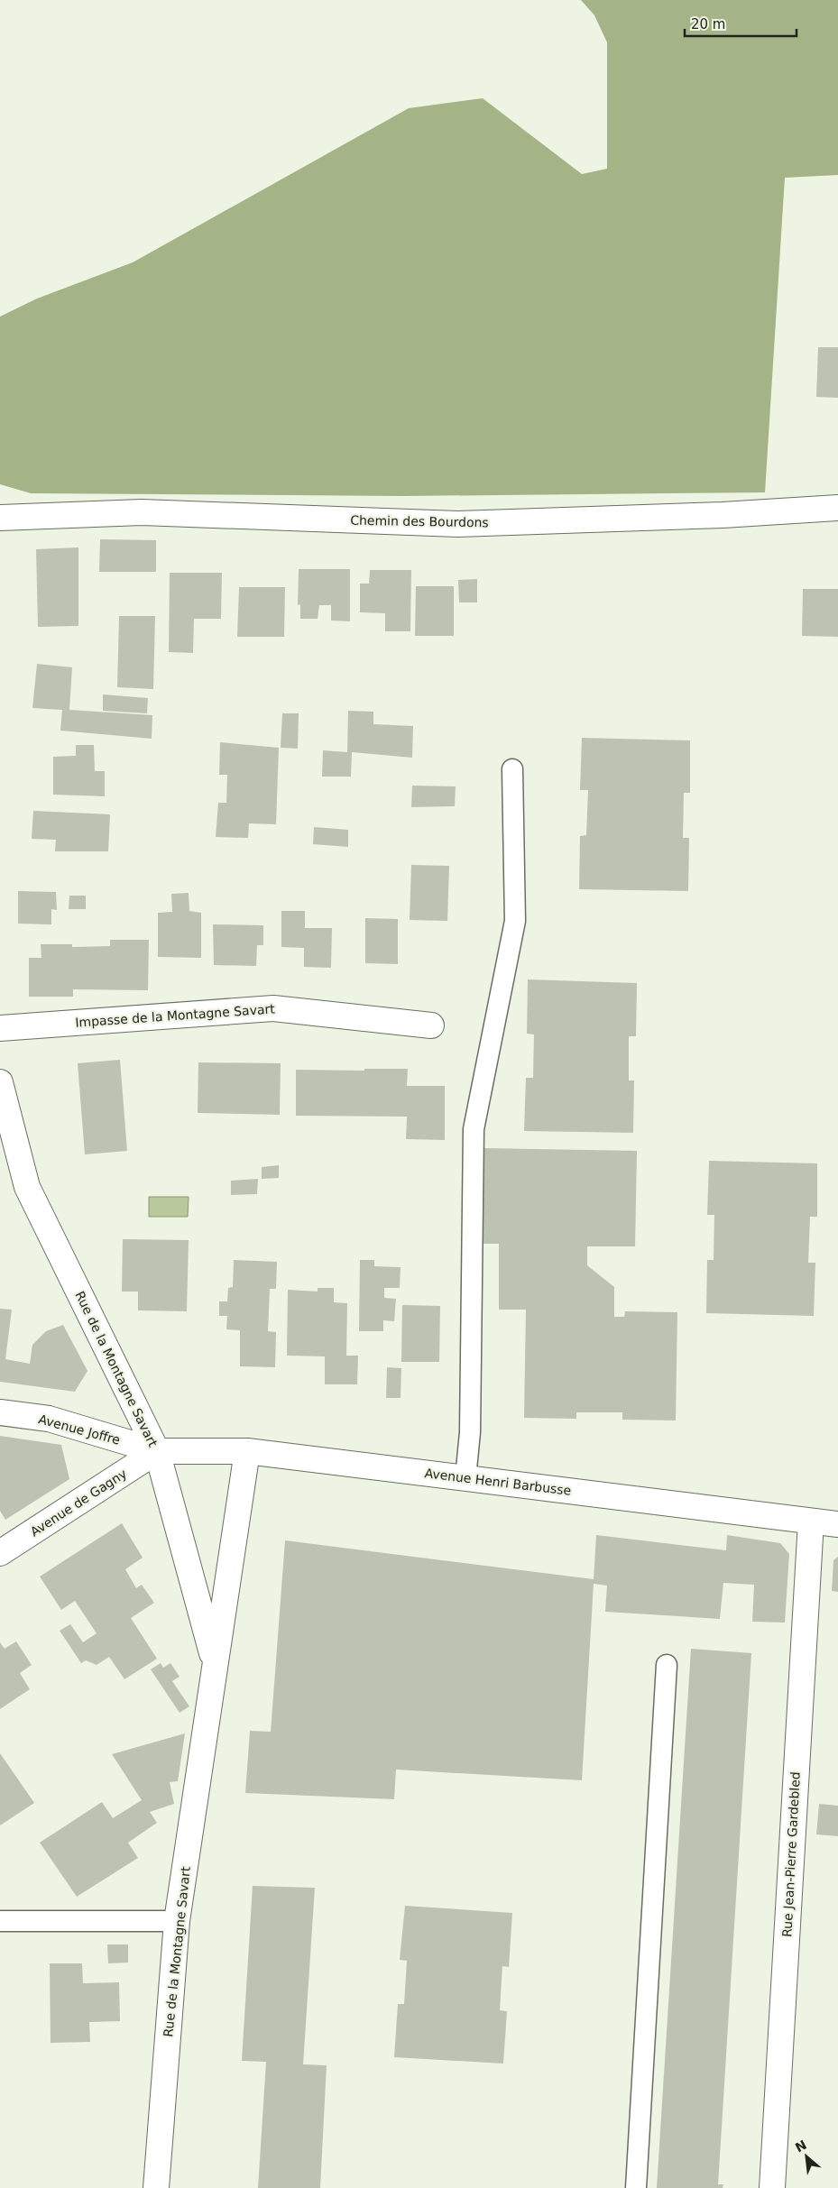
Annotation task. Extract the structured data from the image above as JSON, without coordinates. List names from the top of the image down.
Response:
{
  "streets": {
    "street": [
      "Chemin des Bourdons",
      "Impasse de la Montagne Savart",
      "Rue de la Montagne Savart",
      "Avenue Joffre",
      "Avenue Henri Barbusse",
      "Avenue de Gagny",
      "Rue Jean-Pierre Gardebled"
    ]
  },
  "crossings": [
    ["Rue de la Montagne Savart", "Avenue Joffre"],
    ["Rue de la Montagne Savart", "Avenue Henri Barbusse"],
    ["Rue de la Montagne Savart", "Avenue de Gagny"],
    ["Avenue Joffre", "Avenue Henri Barbusse"],
    ["Avenue Joffre", "Avenue de Gagny"],
    ["Avenue Henri Barbusse", "Avenue de Gagny"],
    ["Avenue Henri Barbusse", "Rue Jean-Pierre Gardebled"]
  ],
  "scale_bar": "20 m",
  "north": "top left"
}
